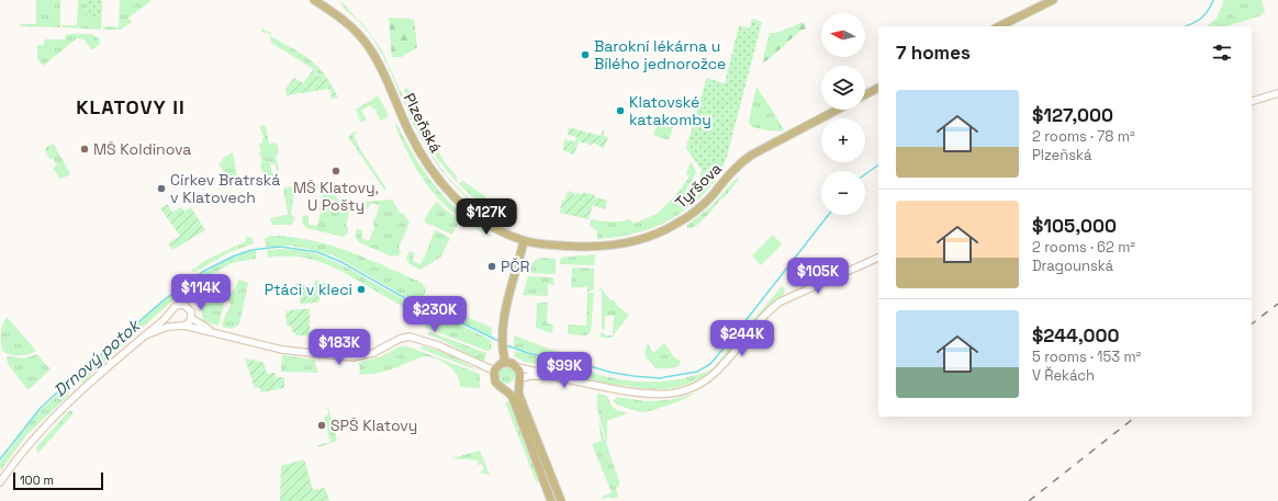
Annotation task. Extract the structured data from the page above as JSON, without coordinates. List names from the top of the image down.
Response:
{
  "streets": {
    "main road": ["Plzeňská", "Tyršova"]
  },
  "crossings": [
    ["Plzeňská", "Tyršova"]
  ],
  "districts": ["KLATOVY II"],
  "water": ["Drnový potok"],
  "places": [
    "Barokní lékárna u Bílého jednorožce",
    "Klatovské katakomby",
    "MŠ Koldinova",
    "MŠ Klatovy, U Pošty",
    "Církev Bratrská v Klatovech",
    "PČR",
    "Ptáci v kleci",
    "SPŠ Klatovy"
  ],
  "scale_bar": "100 m",
  "north": "left",
  "page": {
    "map_buttons": ["+", "−"],
    "heading": "7 homes",
    "list": [
      {
        "name": "$127,000",
        "note": "2 rooms · 78 m² · Plzeňská"
      },
      {
        "name": "$105,000",
        "note": "2 rooms · 62 m² · Dragounská"
      },
      {
        "name": "$244,000",
        "note": "5 rooms · 153 m² · V Řekách"
      }
    ],
    "price": [
      "$127K",
      "$105K",
      "$114K",
      "$230K",
      "$244K",
      "$183K",
      "$99K"
    ],
    "scale": "100 m"
  }
}
